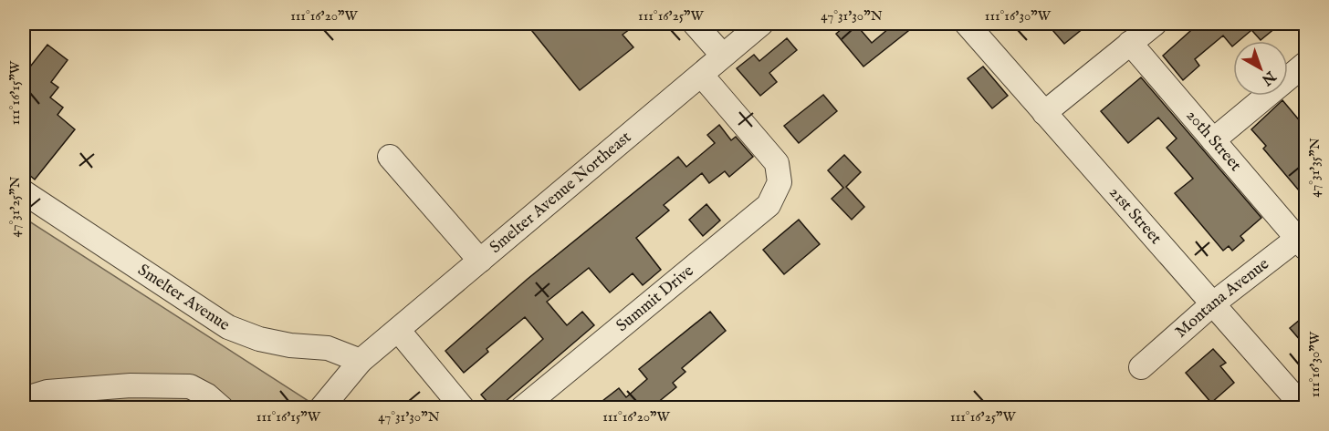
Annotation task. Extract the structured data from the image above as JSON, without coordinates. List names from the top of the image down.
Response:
{
  "streets": {
    "street": [
      "20th Street",
      "Smelter Avenue Northeast",
      "21st Street",
      "Smelter Avenue",
      "Summit Drive",
      "Montana Avenue"
    ]
  },
  "crossings": [
    ["20th Street", "Montana Avenue"],
    ["Smelter Avenue Northeast", "Smelter Avenue"],
    ["Smelter Avenue Northeast", "Summit Drive"],
    ["21st Street", "Montana Avenue"]
  ],
  "north": "bottom right",
  "coordinates": [
    "111°16'20\"W",
    "111°16'25\"W",
    "47°31'30\"N",
    "111°16'30\"W",
    "111°16'15\"W",
    "47°31'35\"N",
    "47°31'25\"N"
  ]
}
